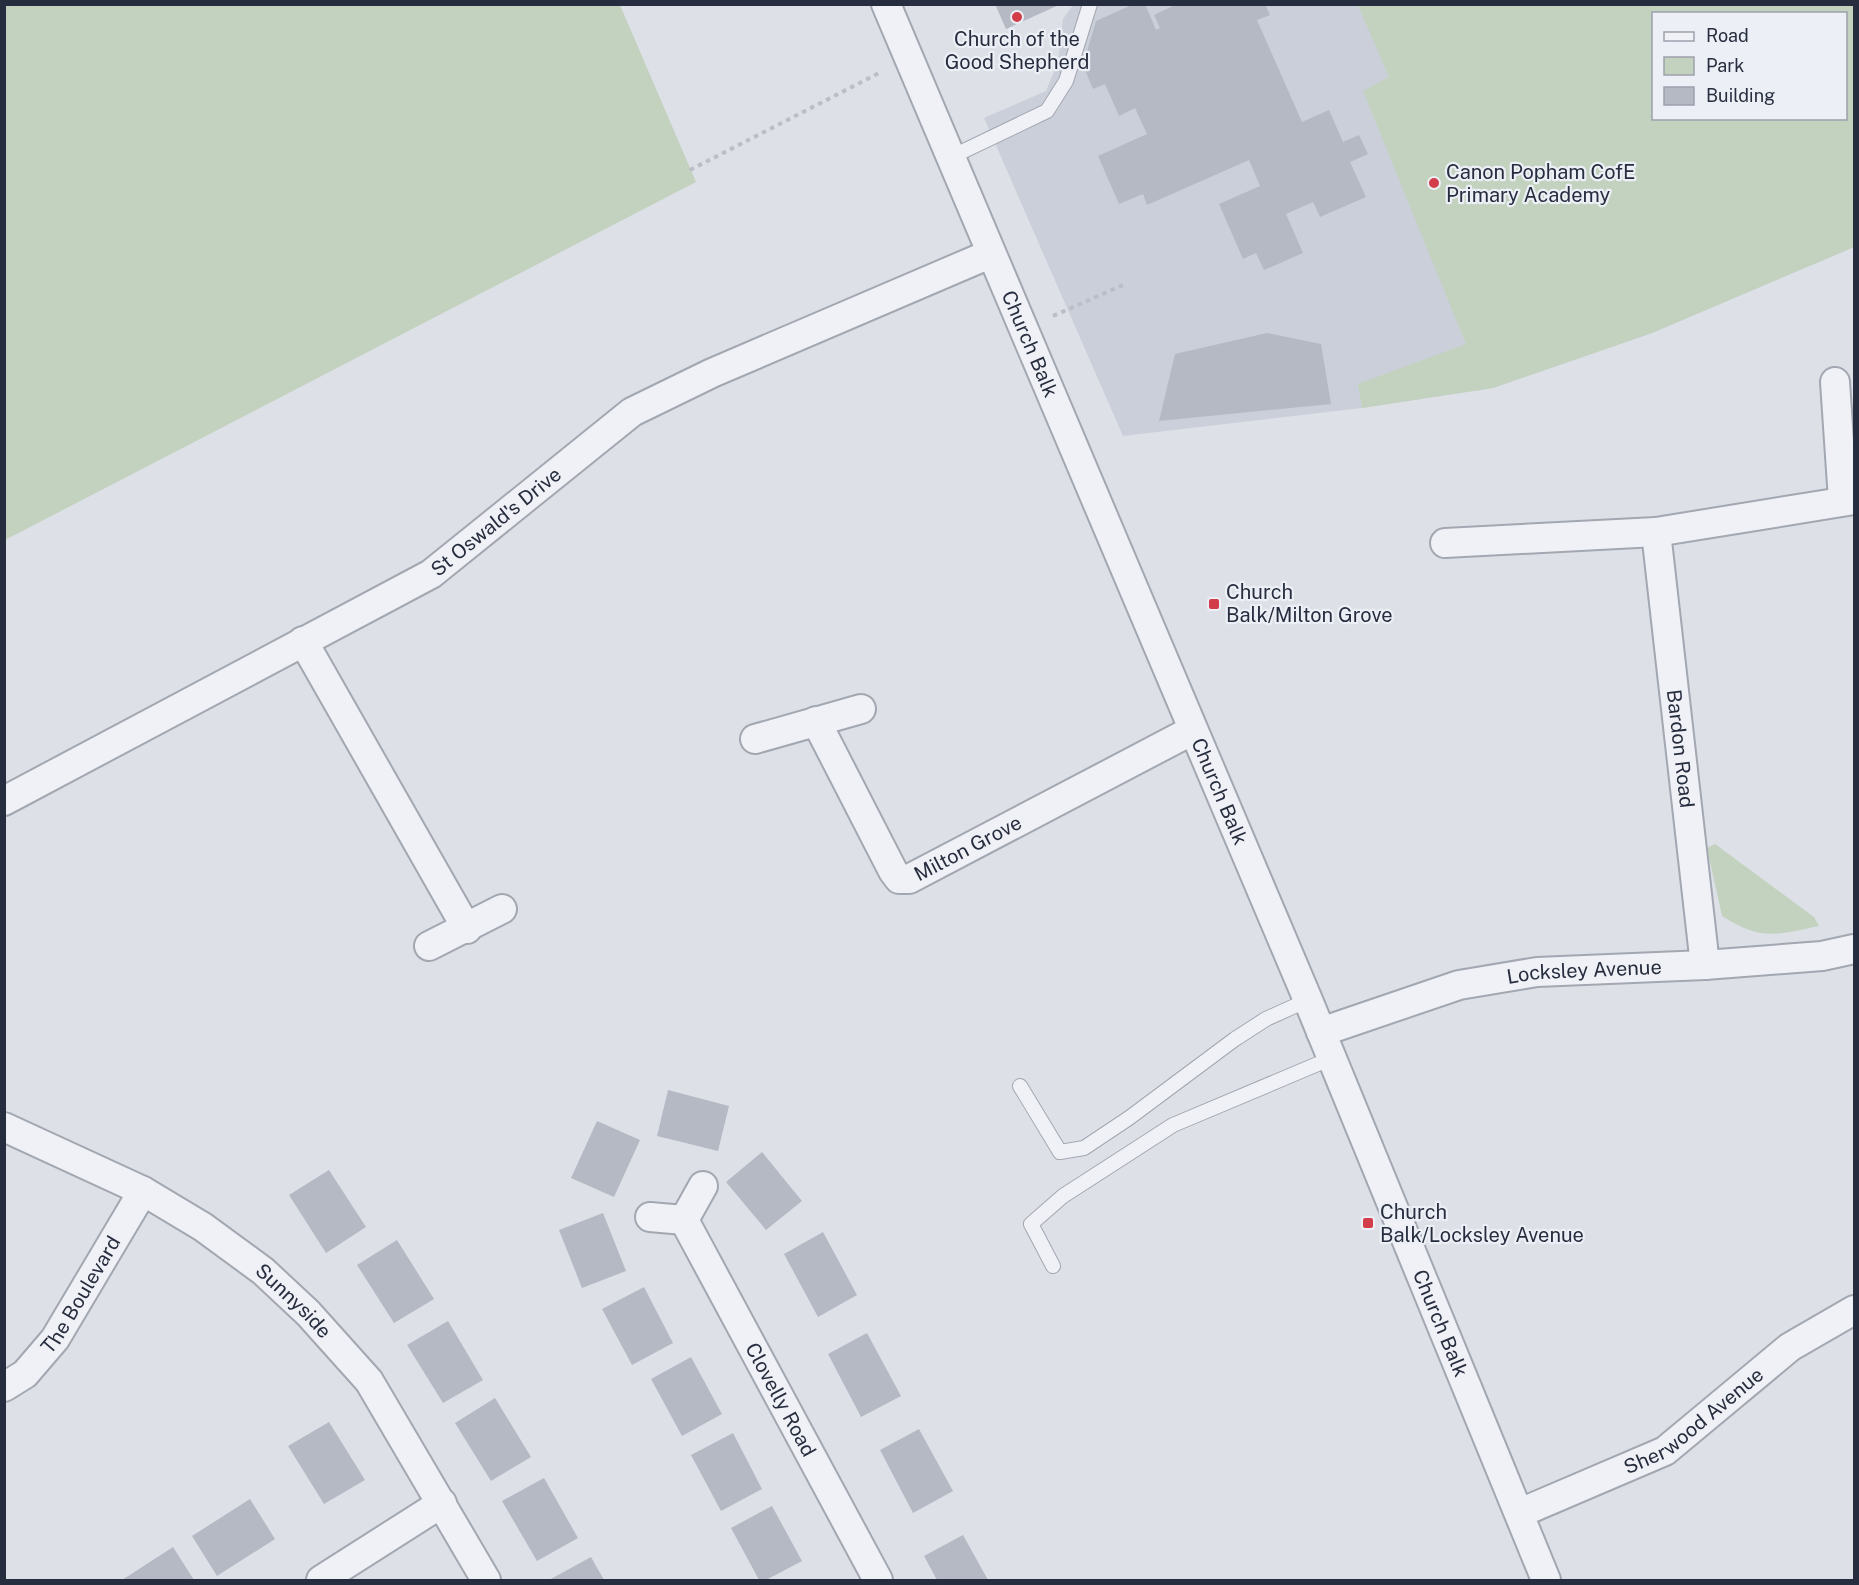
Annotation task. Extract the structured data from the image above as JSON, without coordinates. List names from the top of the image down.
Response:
{
  "streets": {
    "street": [
      "Church Balk",
      "St Oswald's Drive",
      "Bardon Road",
      "Milton Grove",
      "Locksley Avenue",
      "The Boulevard",
      "Sunnyside",
      "Clovelly Road",
      "Sherwood Avenue"
    ]
  },
  "crossings": [
    ["Church Balk", "St Oswald's Drive"],
    ["Church Balk", "Milton Grove"],
    ["Church Balk", "Locksley Avenue"],
    ["Church Balk", "Sherwood Avenue"],
    ["Bardon Road", "Locksley Avenue"],
    ["The Boulevard", "Sunnyside"]
  ],
  "places": {
    "other": ["Church of the Good Shepherd", "Canon Popham CofE Primary Academy"],
    "transit": ["Church Balk/Milton Grove", "Church Balk/Locksley Avenue"]
  },
  "legend": ["Road", "Park", "Building"]
}
